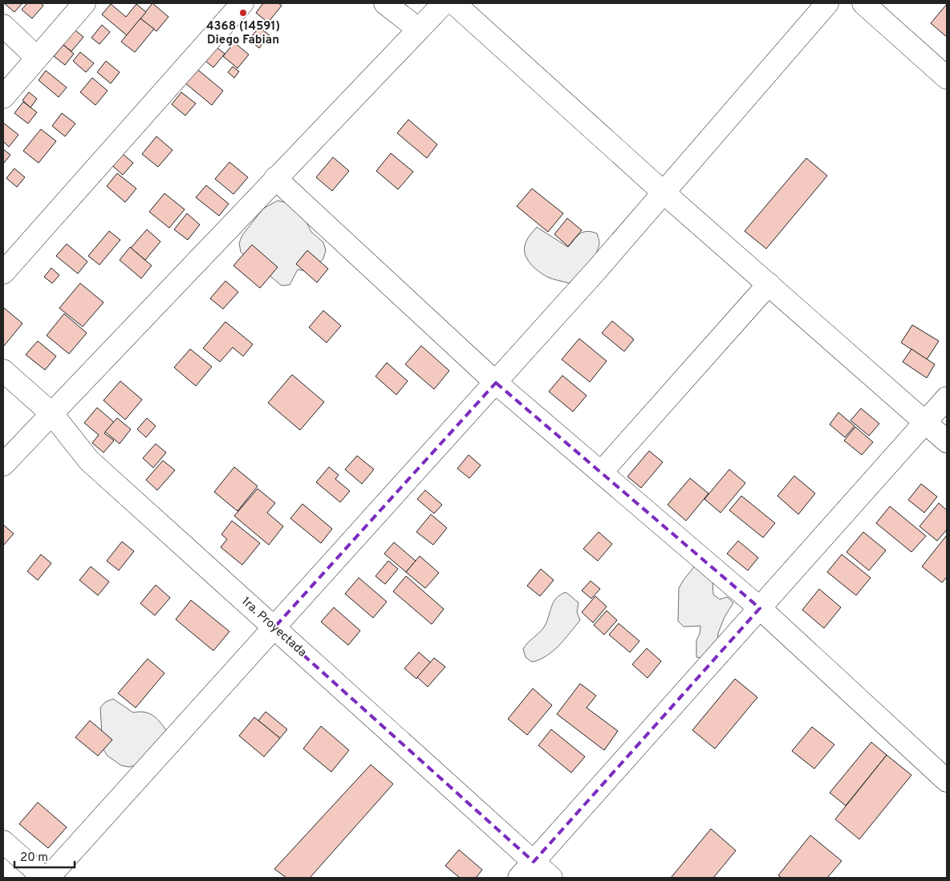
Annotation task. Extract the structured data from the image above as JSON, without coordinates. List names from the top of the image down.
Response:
{
  "streets": {
    "street": ["1ra. Proyectada"]
  },
  "places": ["4368 (14591) Diego Fabian"],
  "scale_bar": "20 m"
}
